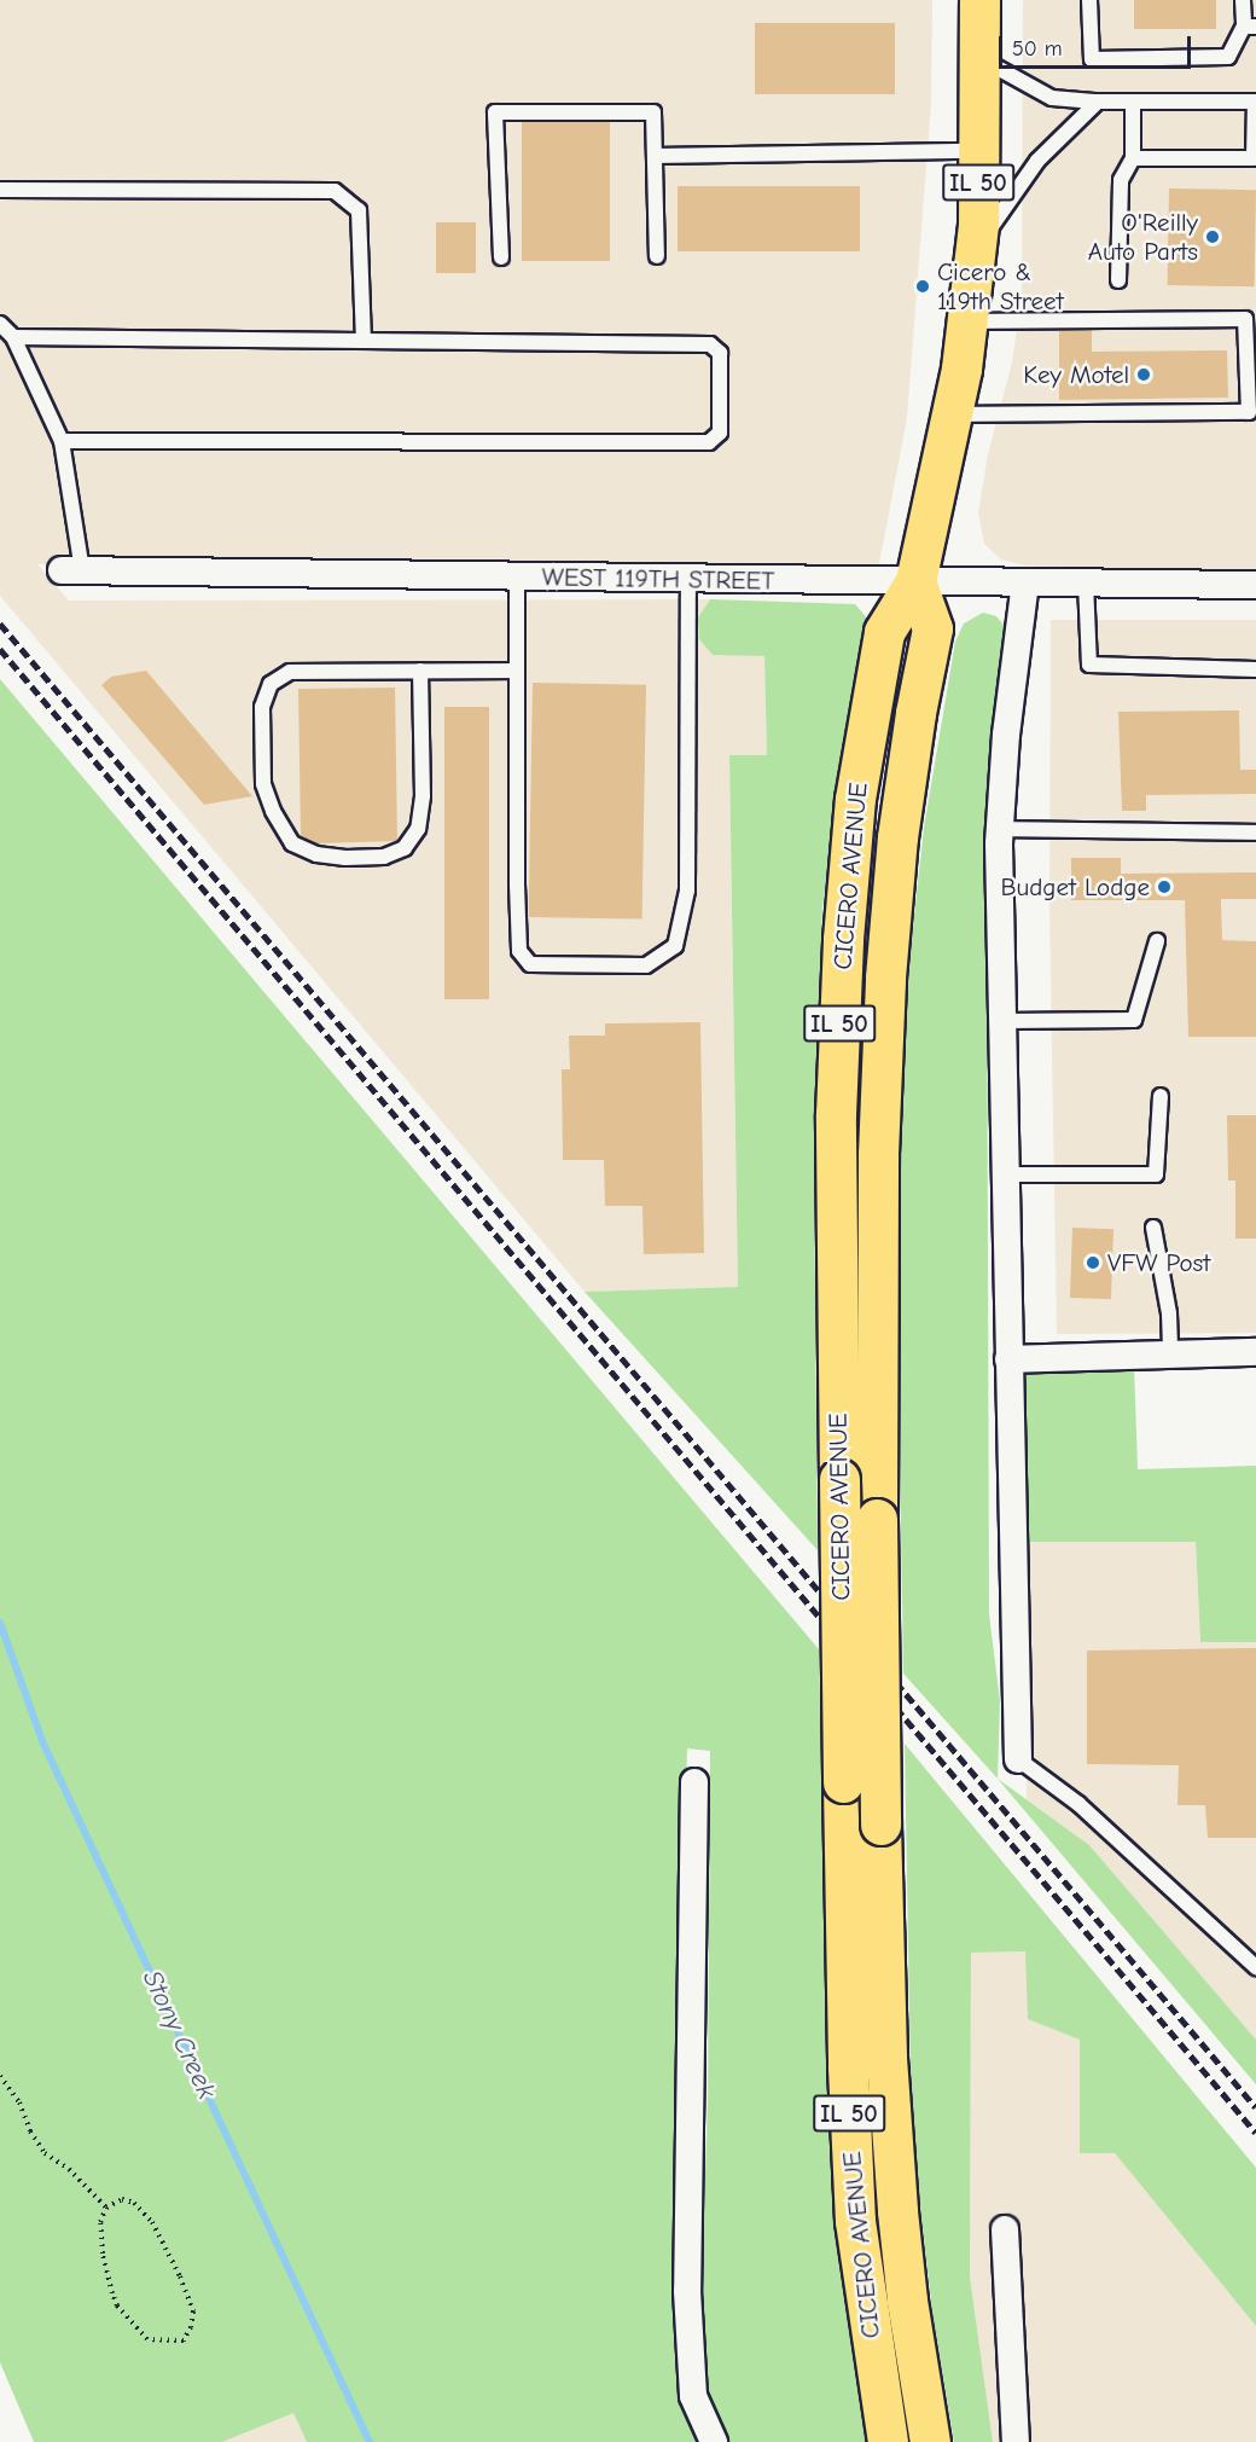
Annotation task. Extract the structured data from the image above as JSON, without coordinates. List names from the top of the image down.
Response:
{
  "streets": {
    "main road": ["IL 50", "CICERO AVENUE"],
    "street": ["WEST 119TH STREET"]
  },
  "crossings": [
    ["WEST 119TH STREET", "CICERO AVENUE"]
  ],
  "water": ["Stony Creek"],
  "places": [
    "O'Reilly Auto Parts",
    "Cicero & 119th Street",
    "Key Motel",
    "Budget Lodge",
    "VFW Post"
  ],
  "scale_bar": "50 m"
}
